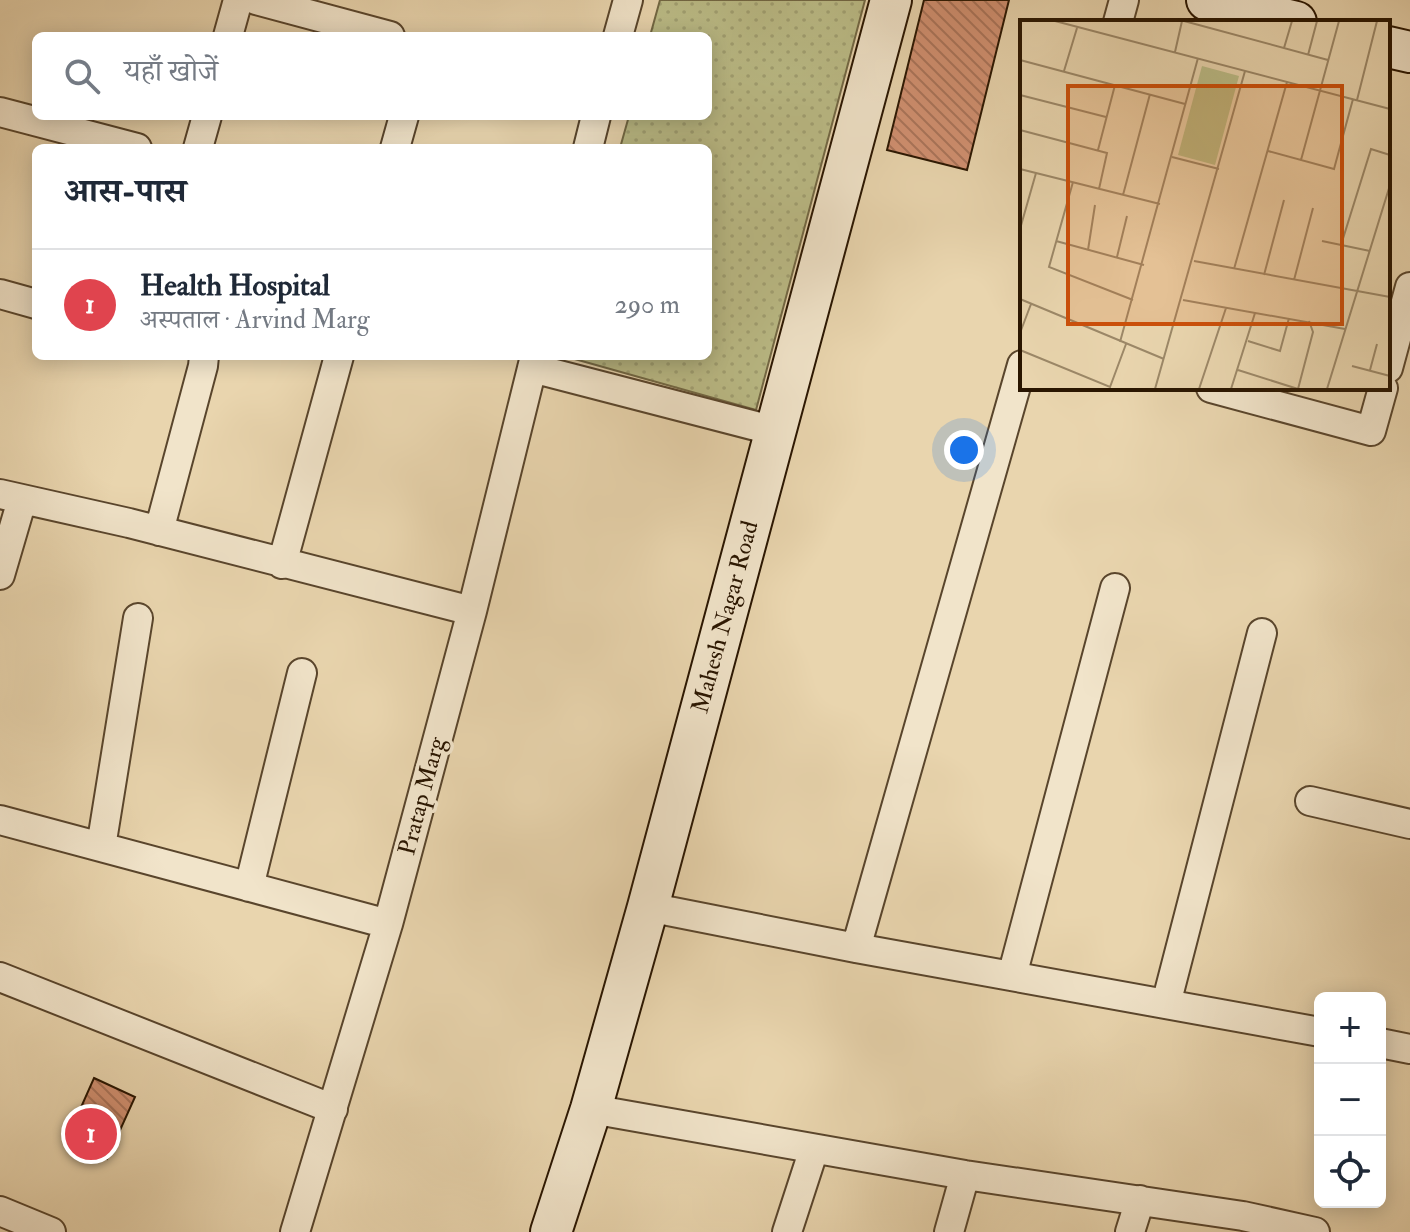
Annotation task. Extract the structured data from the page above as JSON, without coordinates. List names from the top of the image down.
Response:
{
  "streets": {
    "street": ["Mahesh Nagar Road", "Pratap Marg"]
  },
  "page": {
    "search": "यहाँ खोजें",
    "heading": "आस-पास",
    "list": [
      {
        "mark": "1",
        "name": "Health Hospital",
        "note": "अस्पताल · Arvind Marg",
        "value": "290 m"
      }
    ],
    "map_buttons": ["+", "−"],
    "pins": "1"
  }
}
